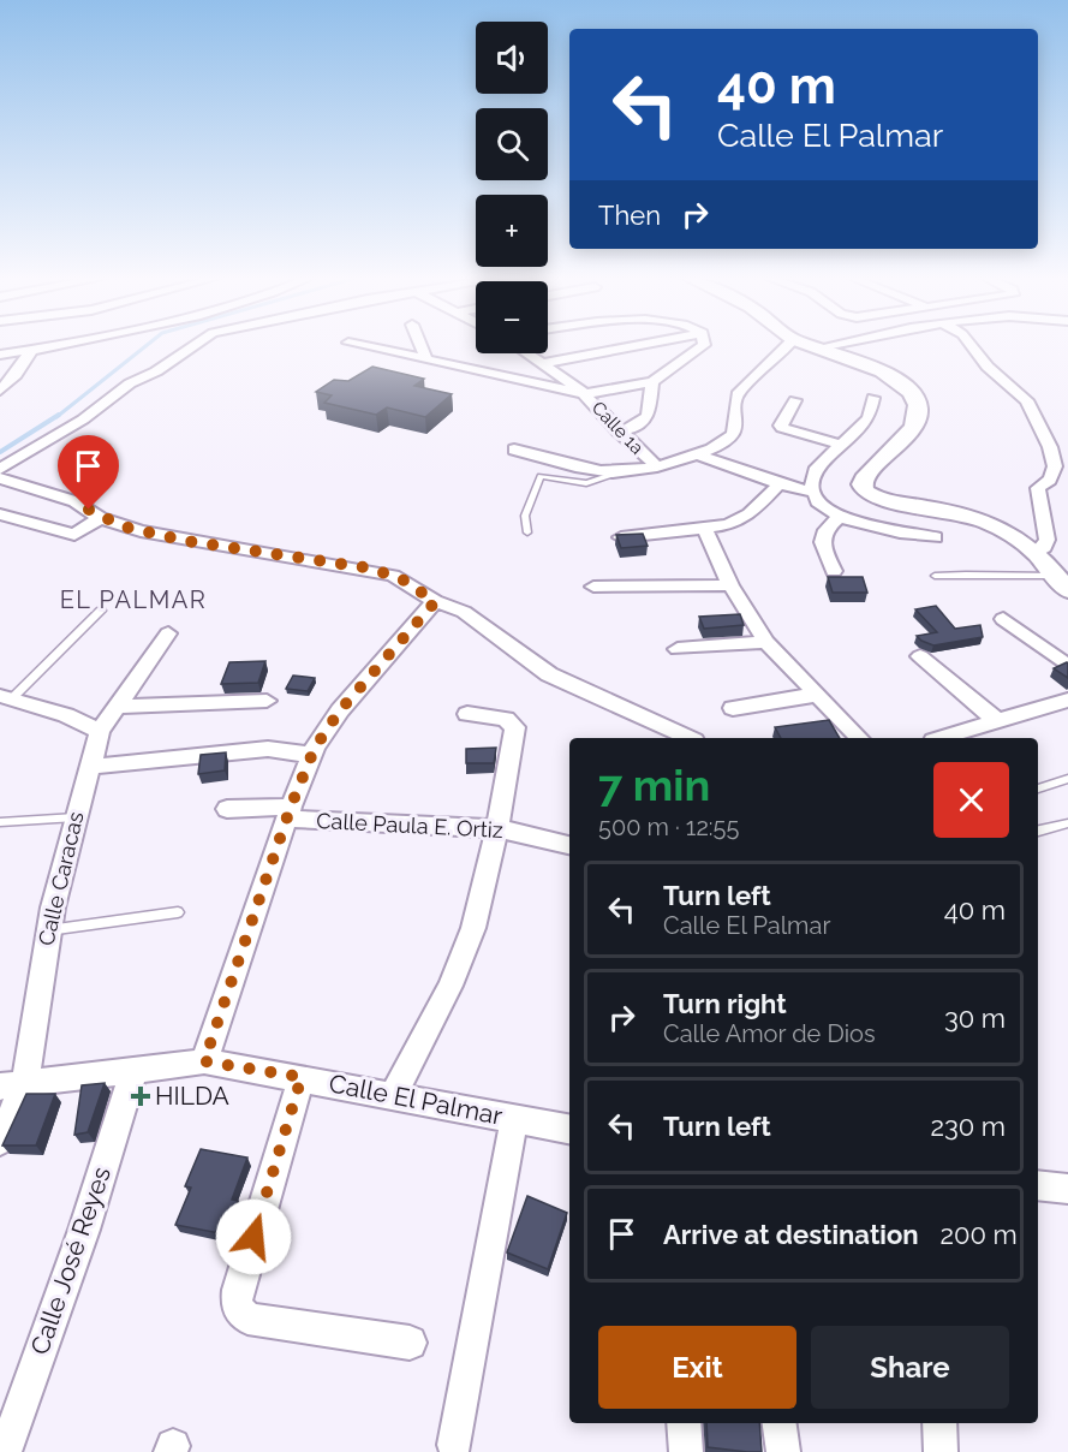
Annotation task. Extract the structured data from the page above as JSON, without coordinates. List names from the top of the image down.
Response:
{
  "streets": {
    "street": [
      "Calle 1a",
      "Calle Paula E. Ortiz",
      "Calle Caracas",
      "Calle El Palmar",
      "Calle José Reyes"
    ]
  },
  "crossings": [
    ["Calle Caracas", "Calle El Palmar"],
    ["Calle El Palmar", "Calle José Reyes"]
  ],
  "districts": ["EL PALMAR"],
  "places": {
    "health": ["HILDA"]
  },
  "page": {
    "map_buttons": ["+", "−"],
    "turn": ["40 m", "Calle El Palmar"],
    "then": "Then",
    "heading": ["7 min", "500 m · 12:55"],
    "list": [
      {
        "name": "Turn left",
        "note": "Calle El Palmar",
        "value": "40 m"
      },
      {
        "name": "Turn right",
        "note": "Calle Amor de Dios",
        "value": "30 m"
      },
      {
        "name": "Turn left",
        "value": "230 m"
      },
      {
        "name": "Arrive at destination",
        "value": "200 m"
      }
    ],
    "buttons": ["Exit", "Share"]
  }
}
